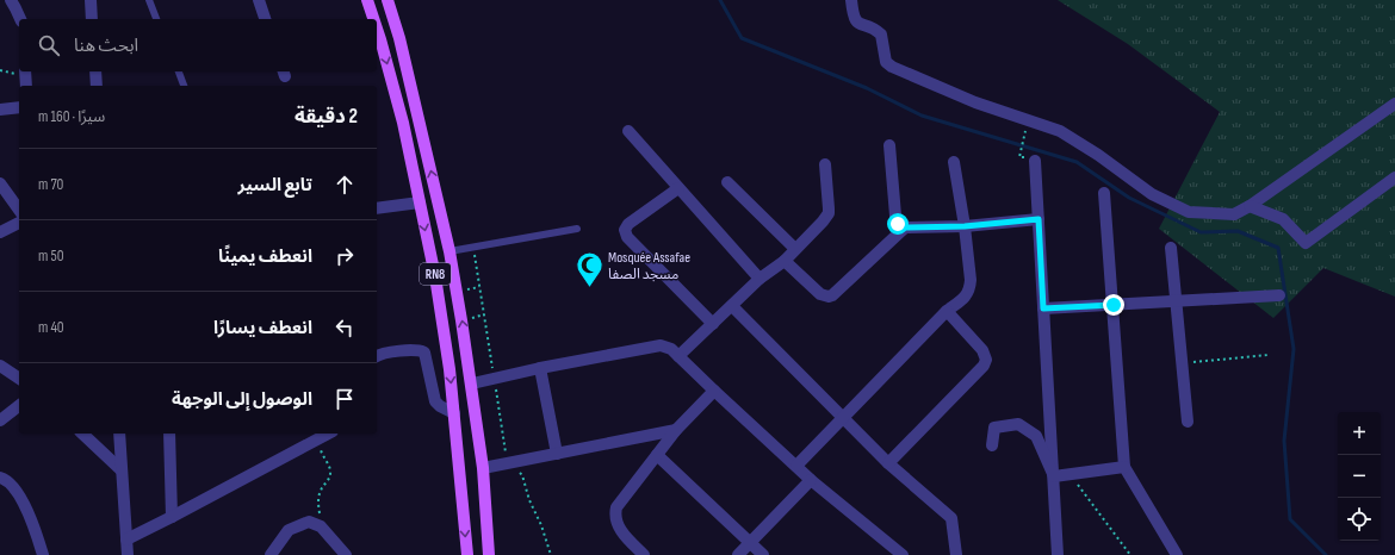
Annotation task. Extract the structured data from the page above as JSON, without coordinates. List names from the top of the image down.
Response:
{
  "streets": {
    "main road": ["RN8"]
  },
  "places": {
    "mosque": ["Mosquée Assafae مسجد الصفا"]
  },
  "page": {
    "search": "ابحث هنا",
    "heading": ["2 دقيقة", "سيرًا · 160 m"],
    "list": [
      ["تابع السير", "70 m"],
      ["انعطف يمينًا", "50 m"],
      ["انعطف يسارًا", "40 m"],
      "الوصول إلى الوجهة"
    ],
    "map_buttons": ["+", "−"]
  }
}
